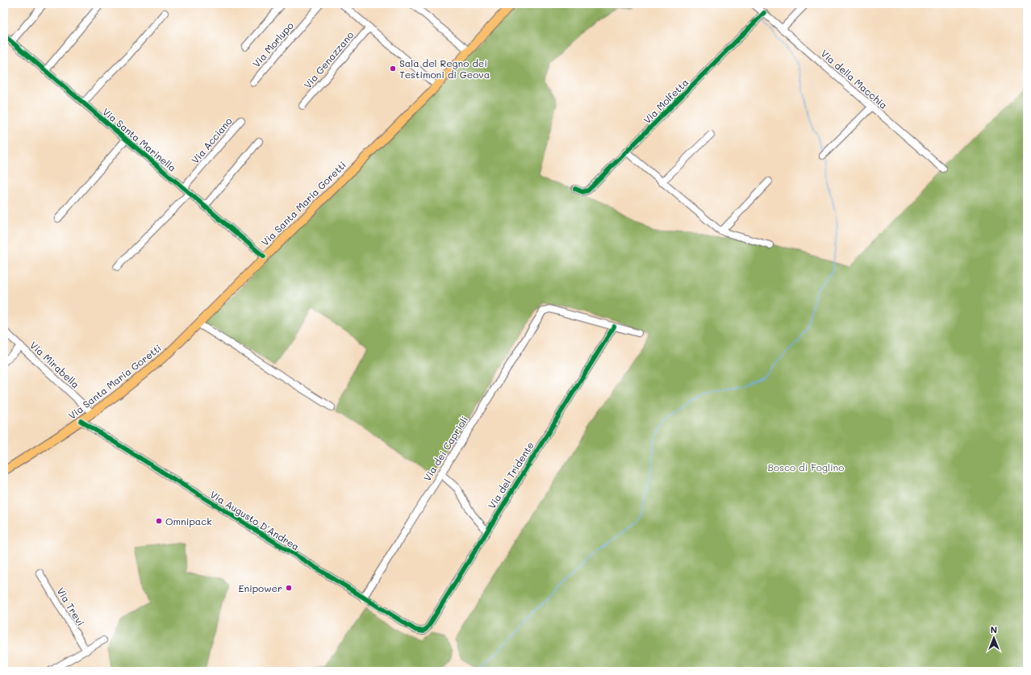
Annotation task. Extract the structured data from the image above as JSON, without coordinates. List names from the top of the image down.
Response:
{
  "streets": {
    "main road": ["Via Santa Maria Goretti"],
    "street": [
      "Via Morlupo",
      "Via Genazzano",
      "Via della Macchia",
      "Via Molfetta",
      "Via Santa Marinella",
      "Via Acciano",
      "Via Mirabella",
      "Via dei Caprioli",
      "Via del Tridente",
      "Via Augusto D'Andrea",
      "Via Trevi"
    ]
  },
  "crossings": [
    ["Via della Macchia", "Via Molfetta"],
    ["Via Santa Marinella", "Via Acciano"],
    ["Via Santa Marinella", "Via Santa Maria Goretti"],
    ["Via Santa Maria Goretti", "Via Mirabella"],
    ["Via Santa Maria Goretti", "Via Augusto D'Andrea"],
    ["Via dei Caprioli", "Via del Tridente"],
    ["Via dei Caprioli", "Via Augusto D'Andrea"],
    ["Via del Tridente", "Via Augusto D'Andrea"]
  ],
  "parks": ["Bosco di Foglino"],
  "places": ["Sala del Regno dei Testimoni di Geova", "Omnipack", "Enipower"],
  "north": "top"
}
